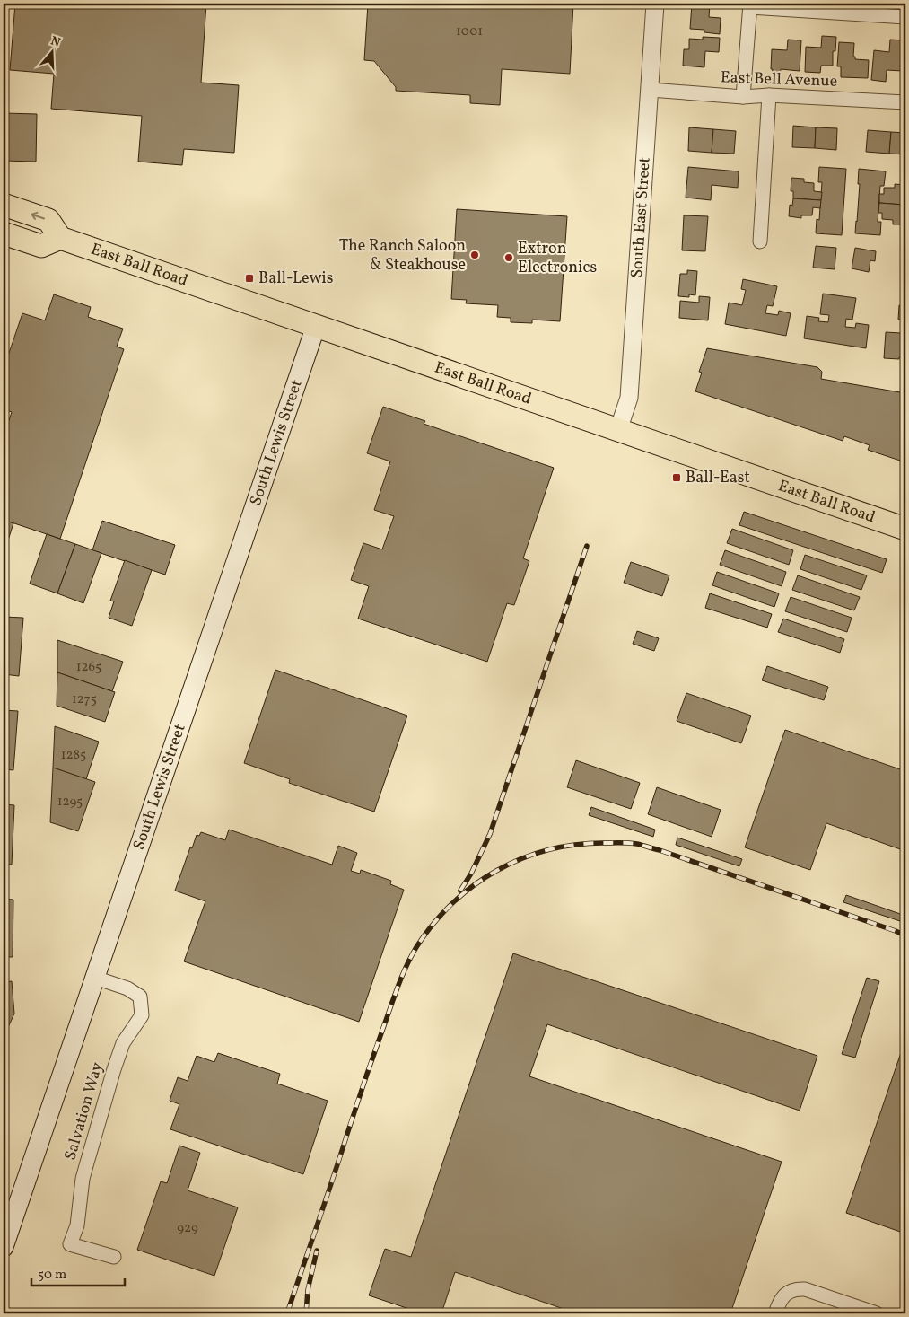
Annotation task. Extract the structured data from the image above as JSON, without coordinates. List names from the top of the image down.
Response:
{
  "streets": {
    "main road": ["East Ball Road", "South Lewis Street"],
    "street": ["East Bell Avenue", "South East Street", "Salvation Way"]
  },
  "crossings": [
    ["East Bell Avenue", "South East Street"],
    ["South East Street", "East Ball Road"],
    ["East Ball Road", "South Lewis Street"],
    ["South Lewis Street", "Salvation Way"]
  ],
  "places": {
    "other": ["The Ranch Saloon & Steakhouse", "Extron Electronics"],
    "transit": ["Ball-Lewis", "Ball-East"]
  },
  "house_numbers": [
    "1001",
    "1265",
    "1275",
    "1285",
    "1295",
    "929"
  ],
  "scale_bar": "50 m",
  "north": "top"
}
